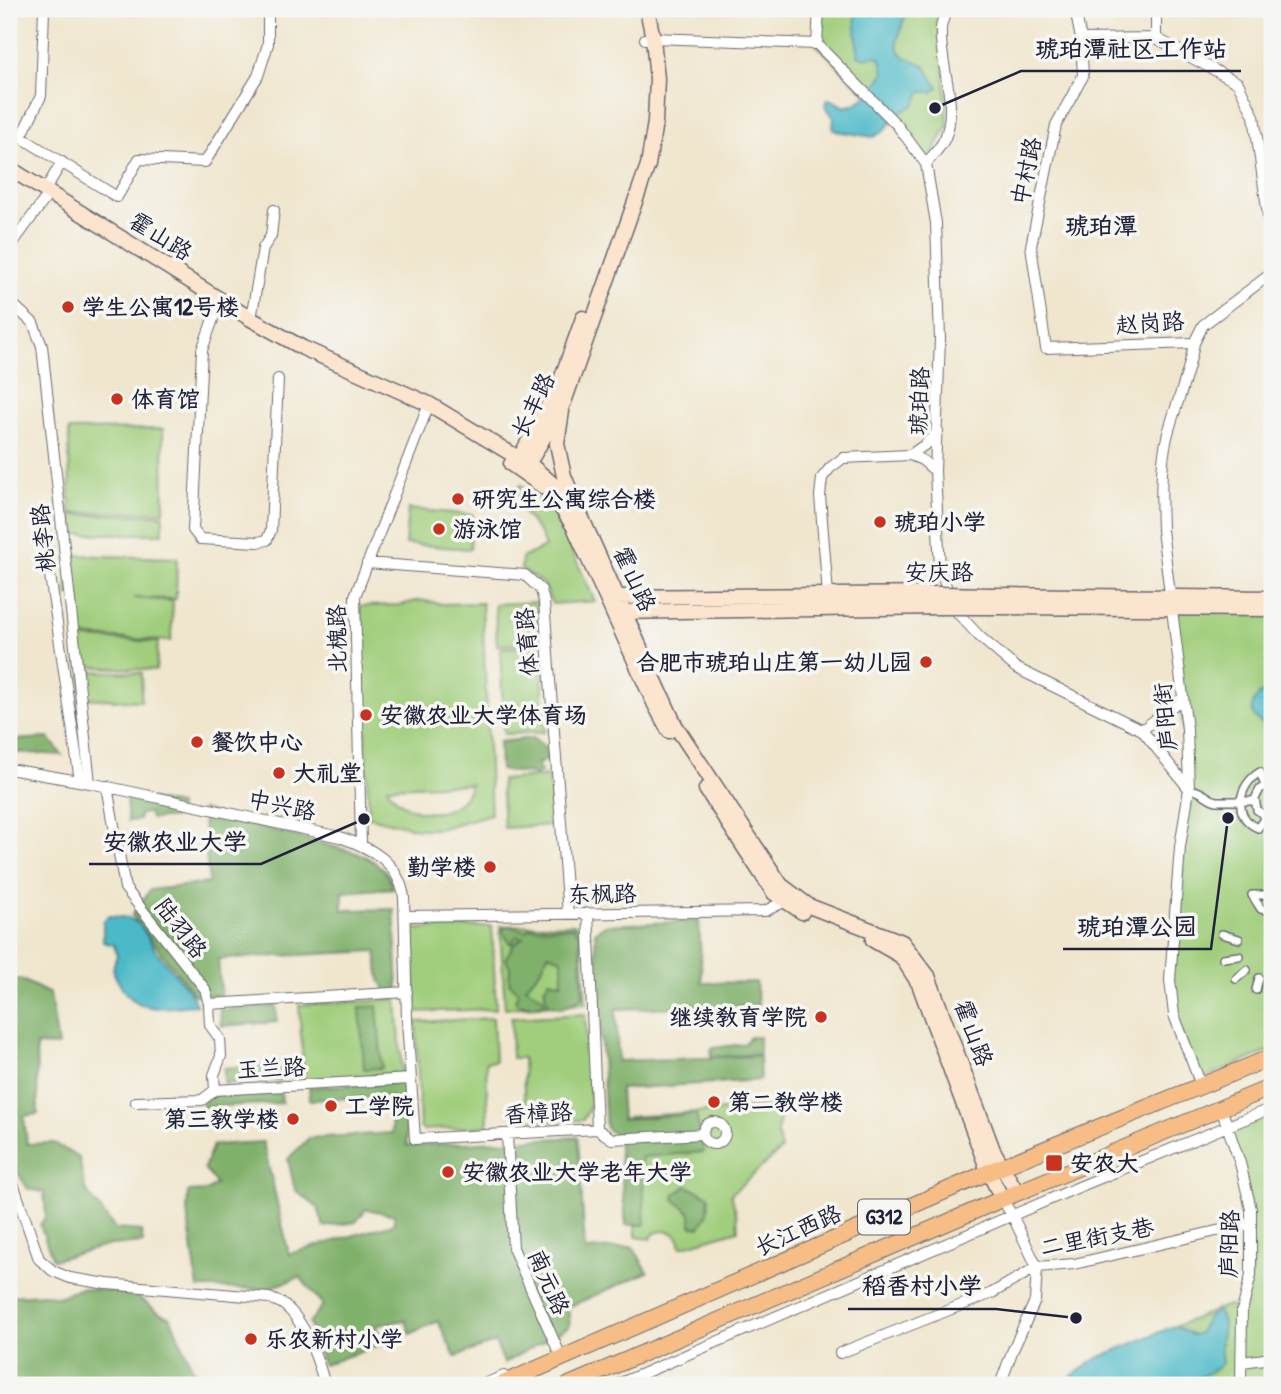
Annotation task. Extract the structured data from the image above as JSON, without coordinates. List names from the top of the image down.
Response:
{
  "streets": {
    "highway": ["G312", "长江西路"],
    "main road": ["霍山路", "长丰路", "安庆路"],
    "street": [
      "中村路",
      "赵岗路",
      "琥珀路",
      "桃李路",
      "北槐路",
      "体育路",
      "庐阳街",
      "中兴路",
      "东枫路",
      "陆羽路",
      "玉兰路",
      "香樟路",
      "二里街支巷",
      "庐阳路",
      "南元路"
    ]
  },
  "crossings": [
    ["中村路", "赵岗路"],
    ["霍山路", "长丰路"],
    ["霍山路", "安庆路"],
    ["霍山路", "北槐路"],
    ["霍山路", "东枫路"],
    ["霍山路", "G312"],
    ["霍山路", "长江西路"],
    ["赵岗路", "庐阳街"],
    ["桃李路", "中兴路"],
    ["安庆路", "庐阳街"],
    ["北槐路", "体育路"],
    ["北槐路", "中兴路"],
    ["体育路", "东枫路"],
    ["庐阳街", "长江西路"],
    ["中兴路", "东枫路"],
    ["中兴路", "陆羽路"],
    ["中兴路", "玉兰路"],
    ["中兴路", "香樟路"],
    ["陆羽路", "玉兰路"],
    ["香樟路", "南元路"],
    ["G312", "庐阳路"],
    ["长江西路", "南元路"],
    ["二里街支巷", "庐阳路"]
  ],
  "districts": ["琥珀潭"],
  "places": {
    "other": [
      "琥珀潭社区工作站",
      "学生公寓12号楼",
      "体育馆",
      "研究生公寓综合楼",
      "琥珀小学",
      "游泳馆",
      "合肥市琥珀山庄第一幼儿园",
      "安徽农业大学体育场",
      "餐饮中心",
      "大礼堂",
      "琥珀潭公园",
      "安徽农业大学",
      "勤学楼",
      "继续教育学院",
      "第二教学楼",
      "工学院",
      "第三教学楼",
      "安徽农业大学老年大学",
      "稻香村小学",
      "乐农新村小学"
    ],
    "transit": ["安农大"]
  }
}
